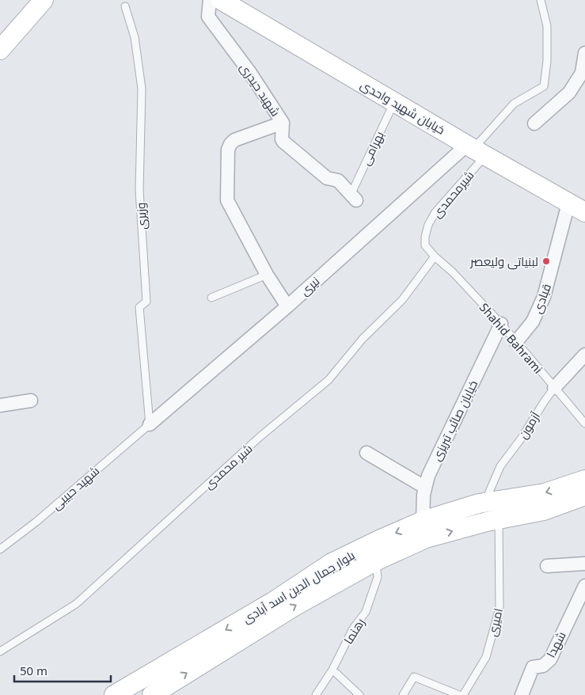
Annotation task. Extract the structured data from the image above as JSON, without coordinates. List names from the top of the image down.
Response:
{
  "streets": {
    "main road": ["خیابان شهید واحدی", "بلوار جمال الدین اسد آبادی"],
    "street": [
      "شهید حیدری",
      "نیری",
      "قبادی",
      "خیابان صائب تبریزی",
      "آزمون",
      "شهدا"
    ],
    "lane": [
      "بهرامی",
      "شیرمحمدی",
      "وزیری",
      "Shahid Bahrami",
      "شیر محمدی",
      "شهید حبیبی",
      "امیری",
      "رهنما"
    ]
  },
  "crossings": [
    ["شهید حیدری", "بهرامی"],
    ["خیابان شهید واحدی", "بهرامی"],
    ["خیابان شهید واحدی", "شیرمحمدی"],
    ["خیابان شهید واحدی", "نیری"],
    ["خیابان شهید واحدی", "قبادی"],
    ["شیرمحمدی", "نیری"],
    ["شیرمحمدی", "Shahid Bahrami"],
    ["شیرمحمدی", "شیر محمدی"],
    ["وزیری", "نیری"],
    ["وزیری", "شهید حبیبی"],
    ["نیری", "شهید حبیبی"],
    ["قبادی", "Shahid Bahrami"],
    ["Shahid Bahrami", "خیابان صائب تبریزی"],
    ["Shahid Bahrami", "آزمون"],
    ["Shahid Bahrami", "شیر محمدی"],
    ["خیابان صائب تبریزی", "بلوار جمال الدین اسد آبادی"],
    ["آزمون", "بلوار جمال الدین اسد آبادی"],
    ["بلوار جمال الدین اسد آبادی", "امیری"],
    ["بلوار جمال الدین اسد آبادی", "رهنما"]
  ],
  "places": ["لبنیاتی ولیعصر"],
  "scale_bar": "50 m"
}
